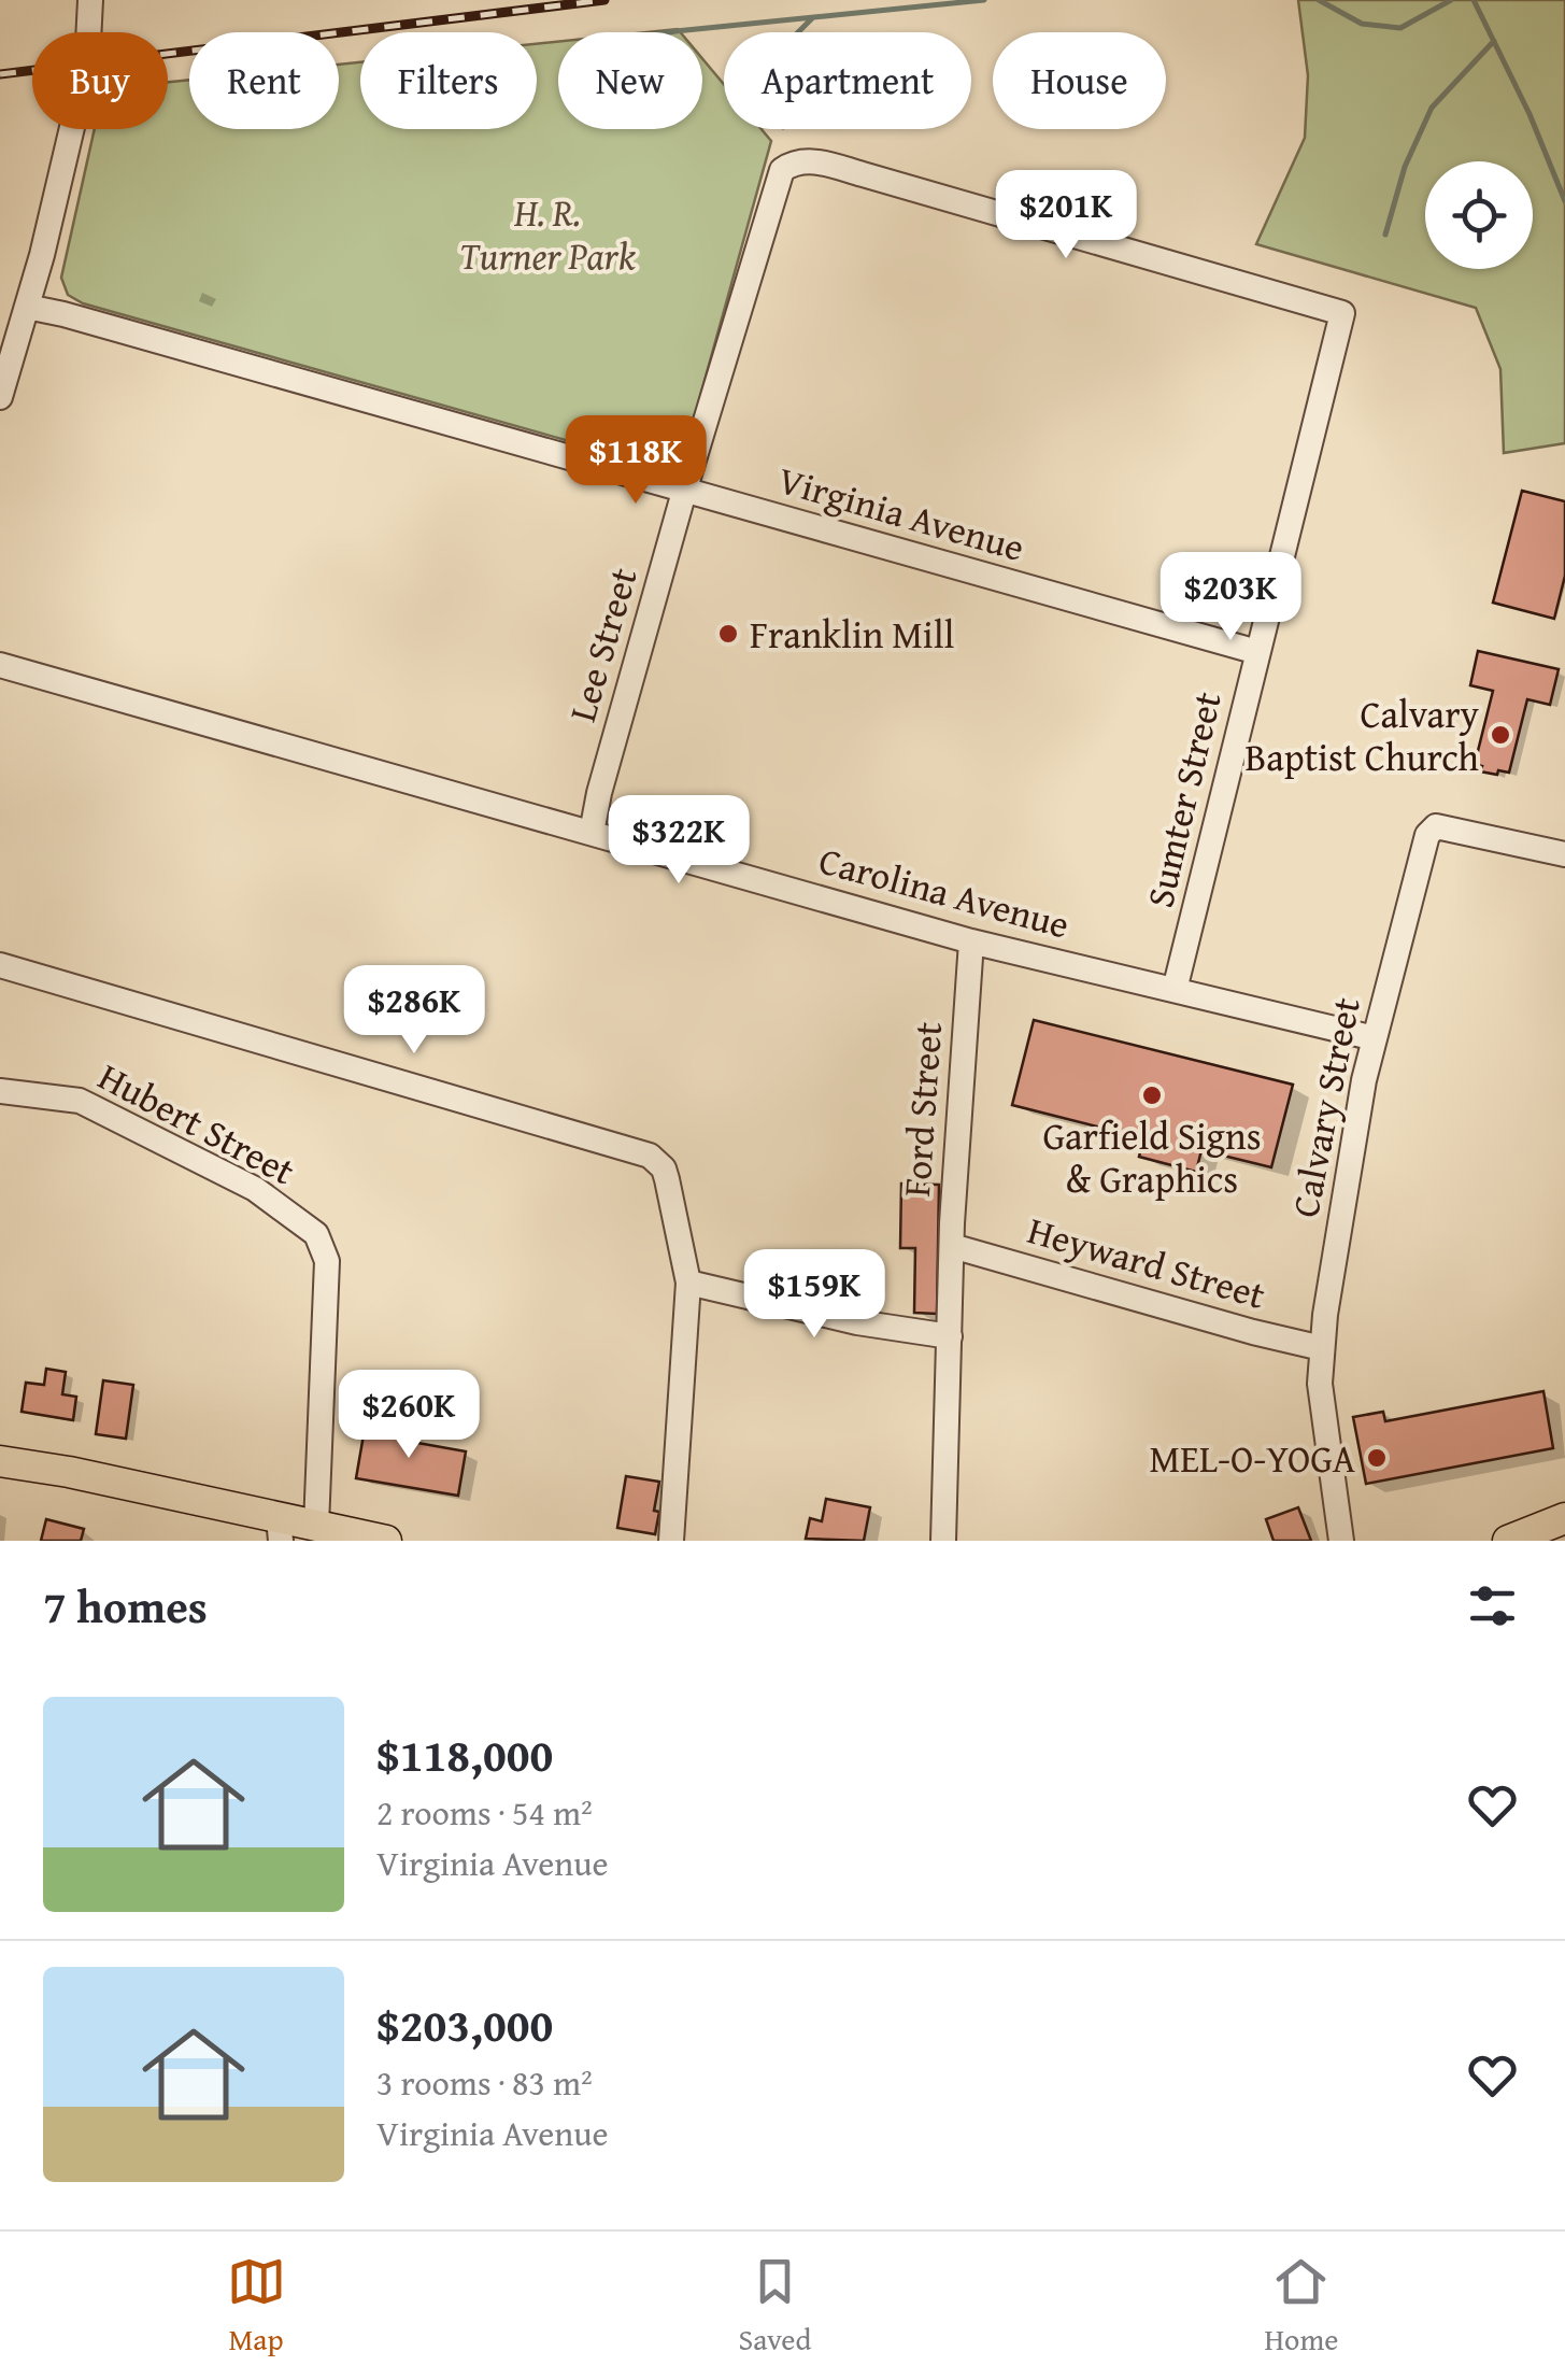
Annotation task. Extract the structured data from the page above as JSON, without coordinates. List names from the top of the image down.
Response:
{
  "streets": {
    "street": [
      "Virginia Avenue",
      "Lee Street",
      "Sumter Street",
      "Carolina Avenue",
      "Calvary Street",
      "Ford Street",
      "Hubert Street",
      "Heyward Street"
    ]
  },
  "crossings": [
    ["Virginia Avenue", "Lee Street"],
    ["Virginia Avenue", "Sumter Street"],
    ["Lee Street", "Sumter Street"],
    ["Lee Street", "Carolina Avenue"],
    ["Sumter Street", "Carolina Avenue"],
    ["Carolina Avenue", "Calvary Street"],
    ["Carolina Avenue", "Ford Street"],
    ["Calvary Street", "Heyward Street"],
    ["Ford Street", "Heyward Street"]
  ],
  "parks": ["H. R. Turner Park"],
  "places": [
    "Franklin Mill",
    "Calvary Baptist Church",
    "Garfield Signs & Graphics",
    "MEL-O-YOGA"
  ],
  "page": {
    "chip": [
      "Buy",
      "Rent",
      "Filters",
      "New",
      "Apartment",
      "House"
    ],
    "price": [
      "$201K",
      "$118K",
      "$203K",
      "$322K",
      "$286K",
      "$159K",
      "$260K"
    ],
    "heading": "7 homes",
    "list": [
      {
        "name": "$118,000",
        "note": "2 rooms · 54 m² · Virginia Avenue"
      },
      {
        "name": "$203,000",
        "note": "3 rooms · 83 m² · Virginia Avenue"
      }
    ],
    "tabs": ["Map", "Saved", "Home"]
  }
}
